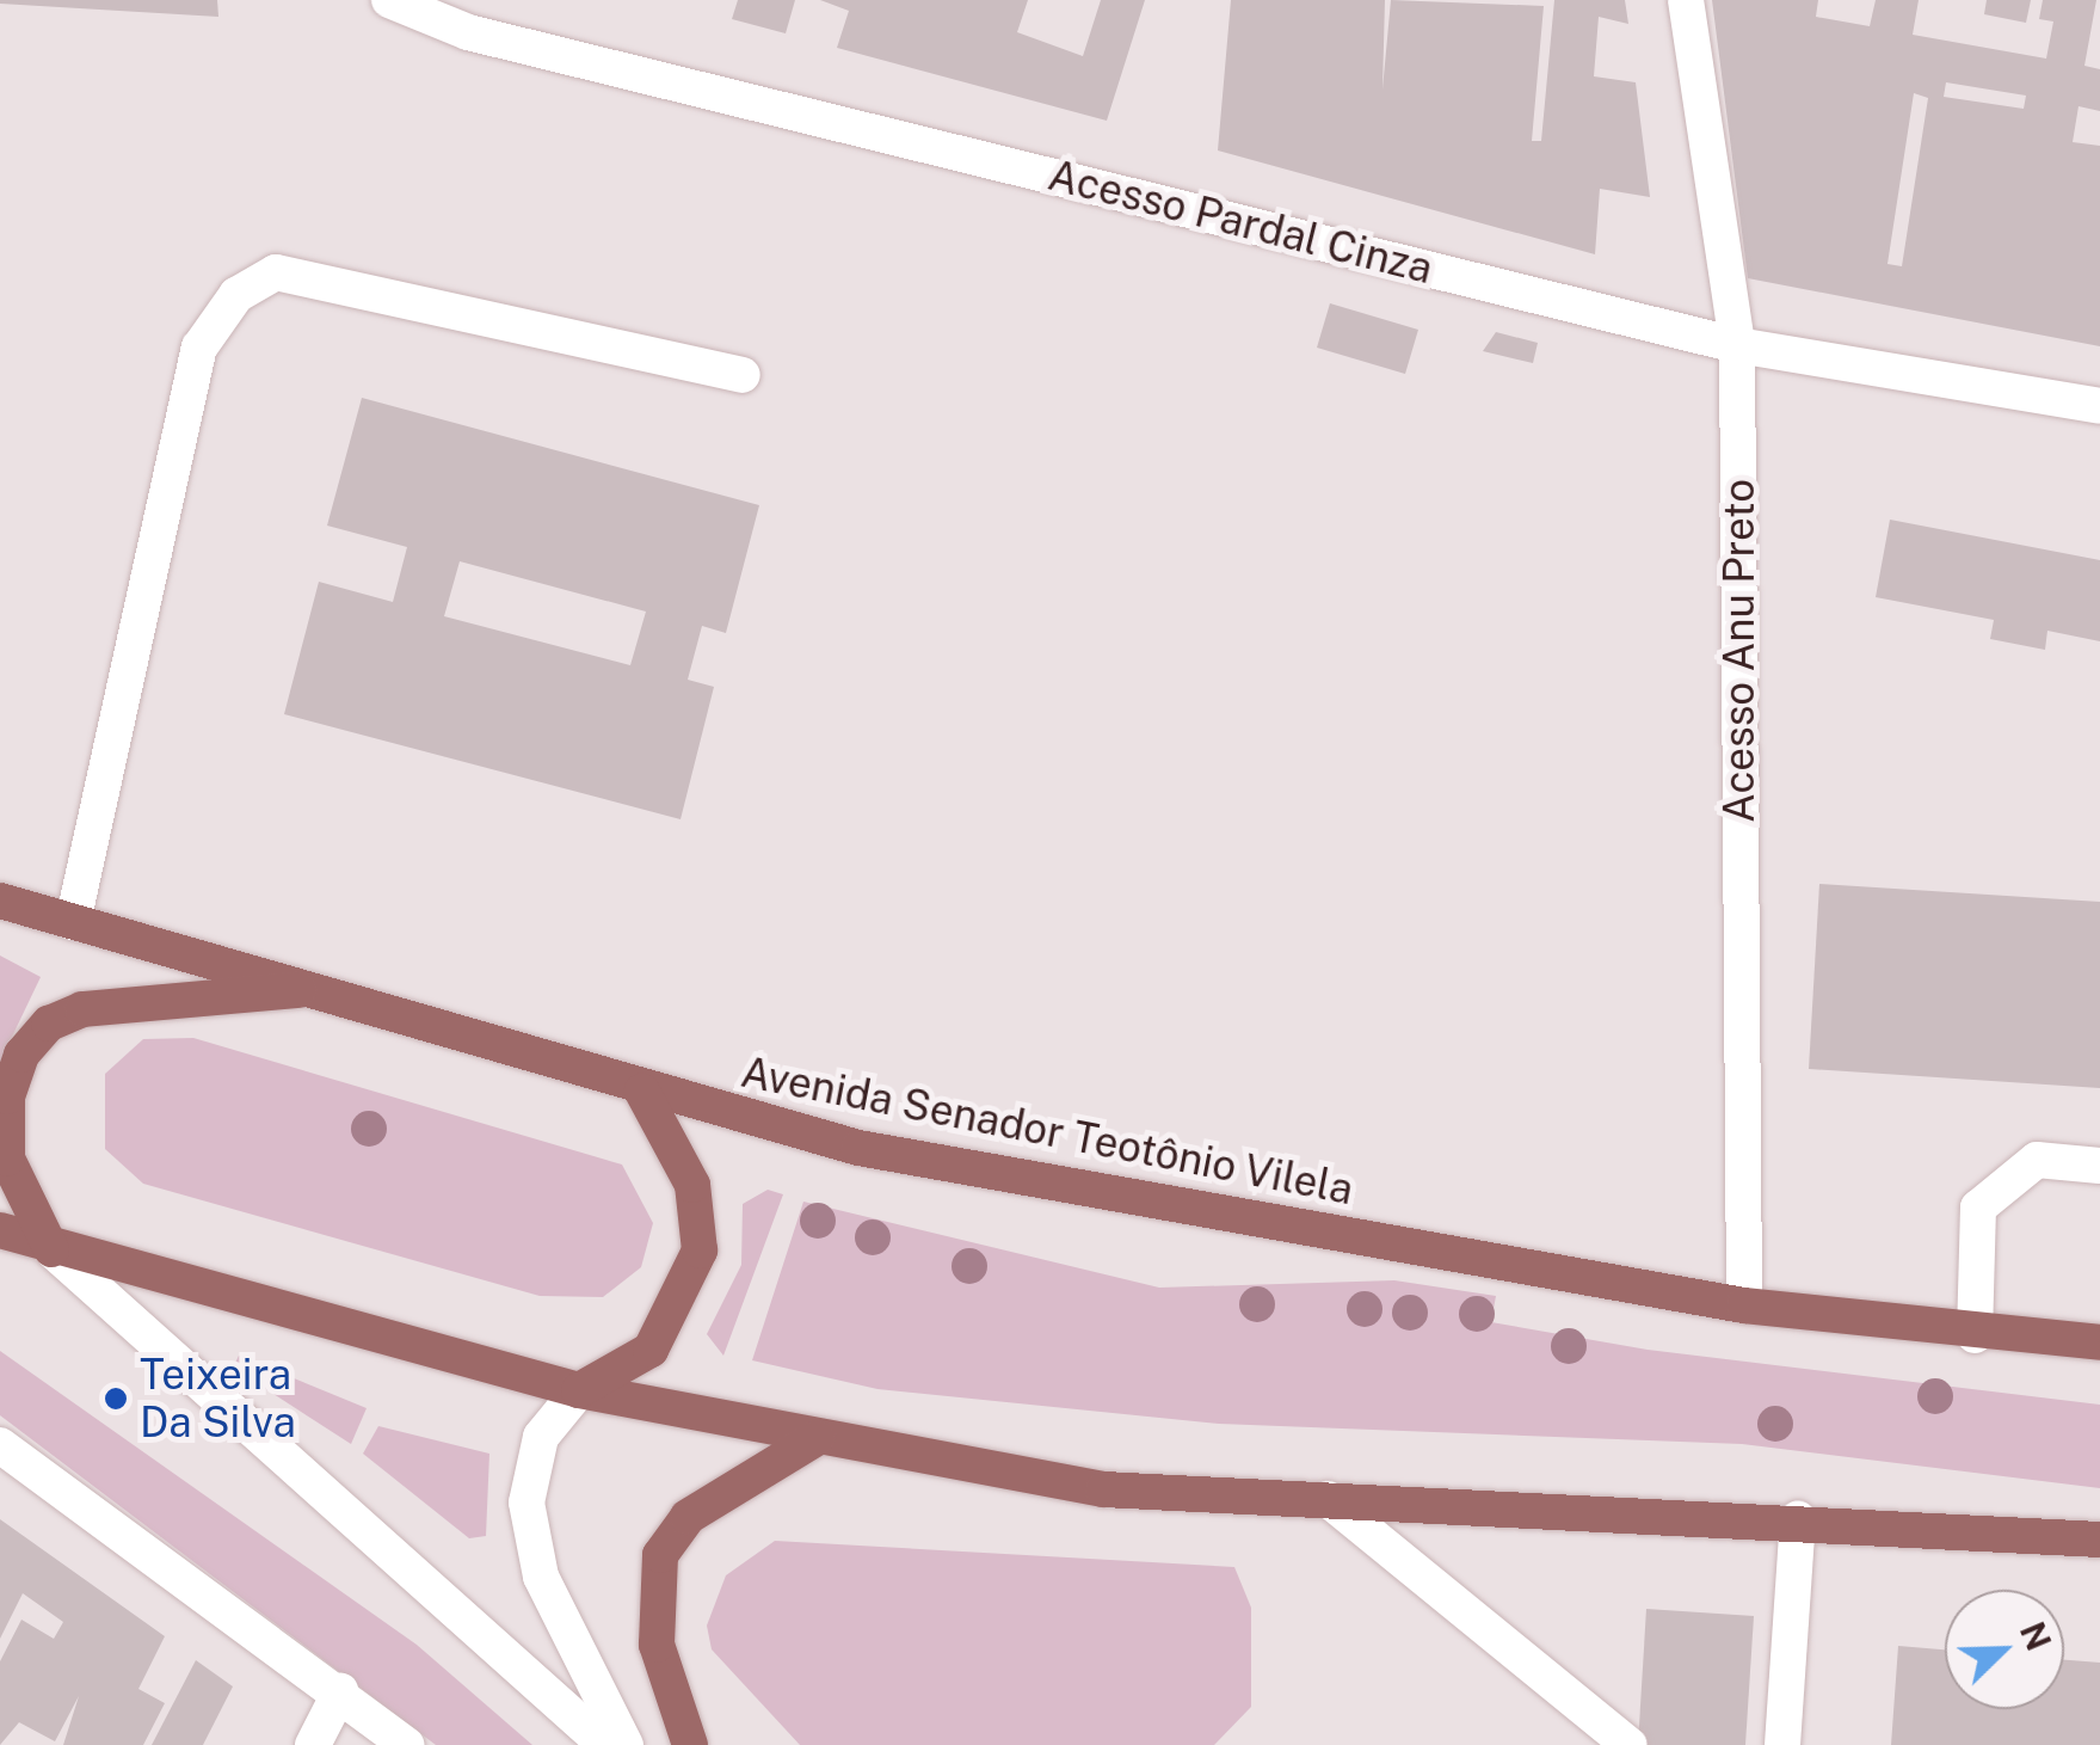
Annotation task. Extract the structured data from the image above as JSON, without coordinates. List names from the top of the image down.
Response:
{
  "streets": {
    "main road": ["Avenida Senador Teotônio Vilela"],
    "street": ["Acesso Pardal Cinza", "Acesso Anu Preto"]
  },
  "crossings": [
    ["Acesso Pardal Cinza", "Acesso Anu Preto"],
    ["Acesso Anu Preto", "Avenida Senador Teotônio Vilela"]
  ],
  "places": ["Teixeira Da Silva"],
  "north": "top right"
}
